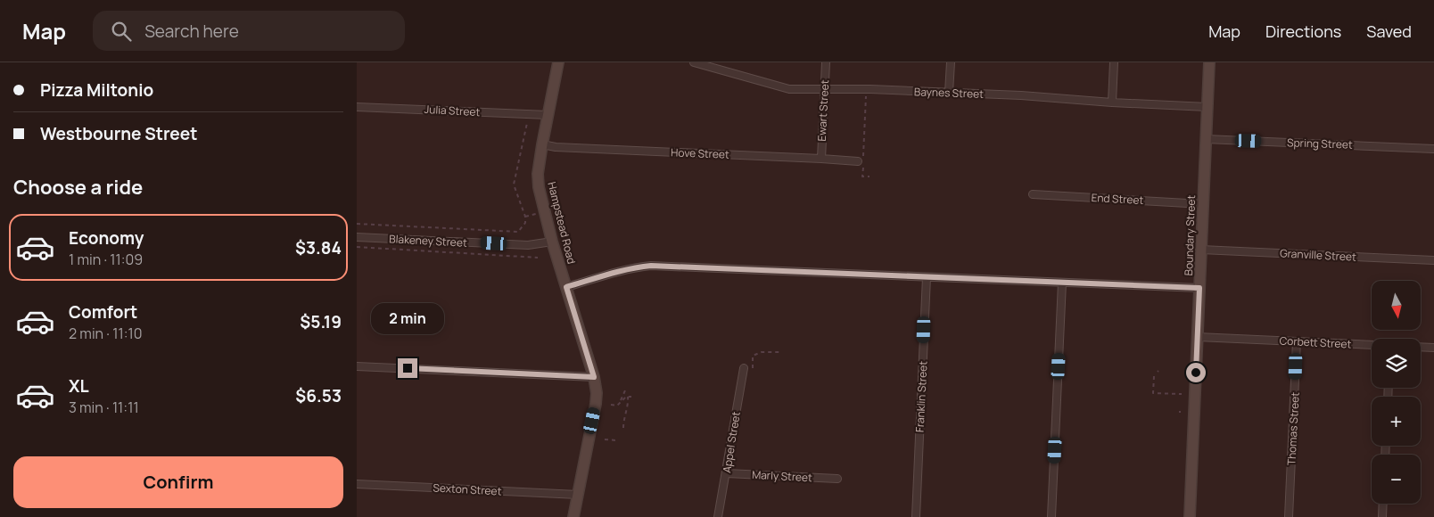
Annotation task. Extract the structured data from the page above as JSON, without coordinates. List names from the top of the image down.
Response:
{
  "streets": {
    "street": [
      "Baynes Street",
      "Julia Street",
      "Ewart Street",
      "Spring Street",
      "Hove Street",
      "End Street",
      "Hampstead Road",
      "Boundary Street",
      "Blakeney Street",
      "Granville Street",
      "Corbett Street",
      "Franklin Street",
      "Thomas Street",
      "Appel Street",
      "Marly Street",
      "Sexton Street"
    ]
  },
  "crossings": [
    ["Baynes Street", "Ewart Street"],
    ["Baynes Street", "Boundary Street"],
    ["Julia Street", "Hampstead Road"],
    ["Ewart Street", "Hove Street"],
    ["Spring Street", "Boundary Street"],
    ["Hove Street", "Hampstead Road"],
    ["End Street", "Boundary Street"],
    ["Hampstead Road", "Blakeney Street"],
    ["Hampstead Road", "Sexton Street"],
    ["Boundary Street", "Granville Street"],
    ["Boundary Street", "Corbett Street"],
    ["Corbett Street", "Thomas Street"],
    ["Appel Street", "Marly Street"]
  ],
  "north": "bottom",
  "page": {
    "header": "Map",
    "search": "Search here",
    "nav": ["Map", "Directions", "Saved"],
    "banner": ["Pizza Miltonio", "Westbourne Street"],
    "heading": "Choose a ride",
    "list": [
      {
        "name": "Economy",
        "note": "1 min · 11:09",
        "value": "$3.84"
      },
      {
        "name": "Comfort",
        "note": "2 min · 11:10",
        "value": "$5.19"
      },
      {
        "name": "XL",
        "note": "3 min · 11:11",
        "value": "$6.53"
      }
    ],
    "map_buttons": ["+", "−"],
    "bubble": "2 min",
    "buttons": "Confirm"
  }
}
